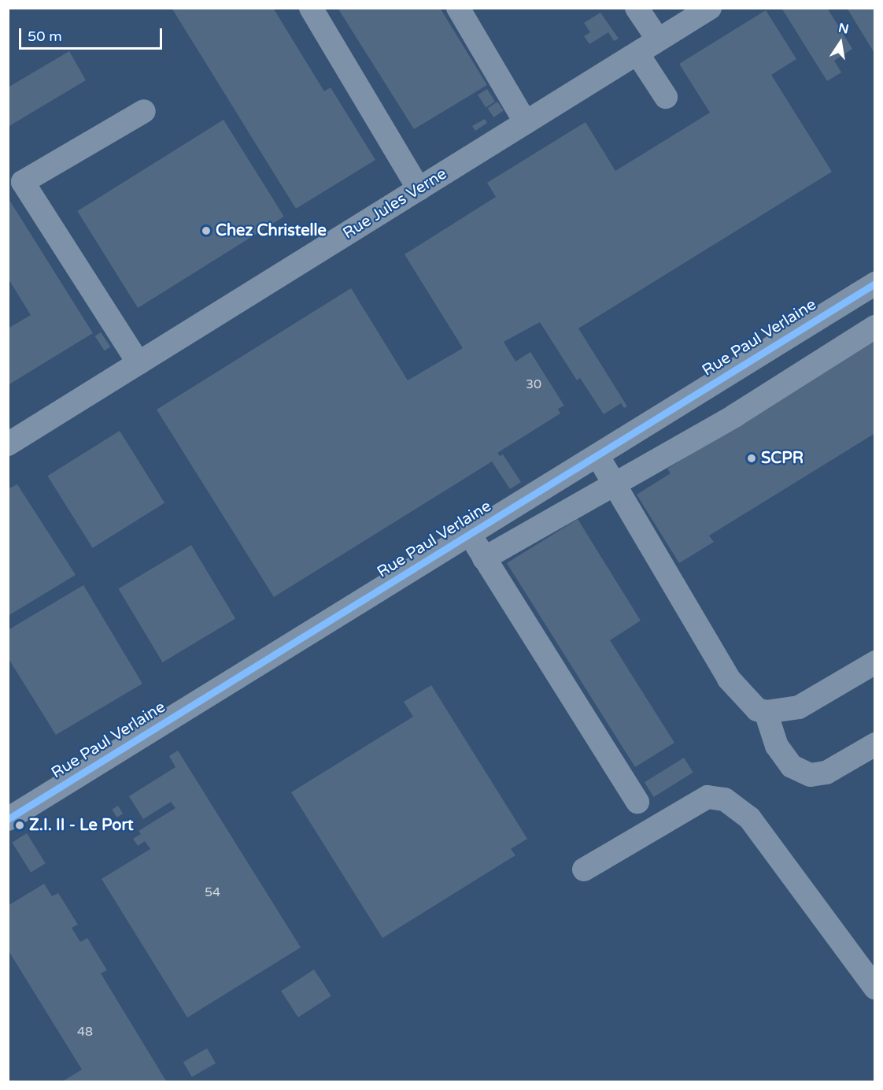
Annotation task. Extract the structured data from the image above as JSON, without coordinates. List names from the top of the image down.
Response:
{
  "streets": {
    "street": ["Rue Jules Verne", "Rue Paul Verlaine"]
  },
  "places": ["Chez Christelle", "SCPR", "Z.I. II - Le Port"],
  "house_numbers": ["30", "54", "48"],
  "scale_bar": "50 m",
  "north": "top"
}
